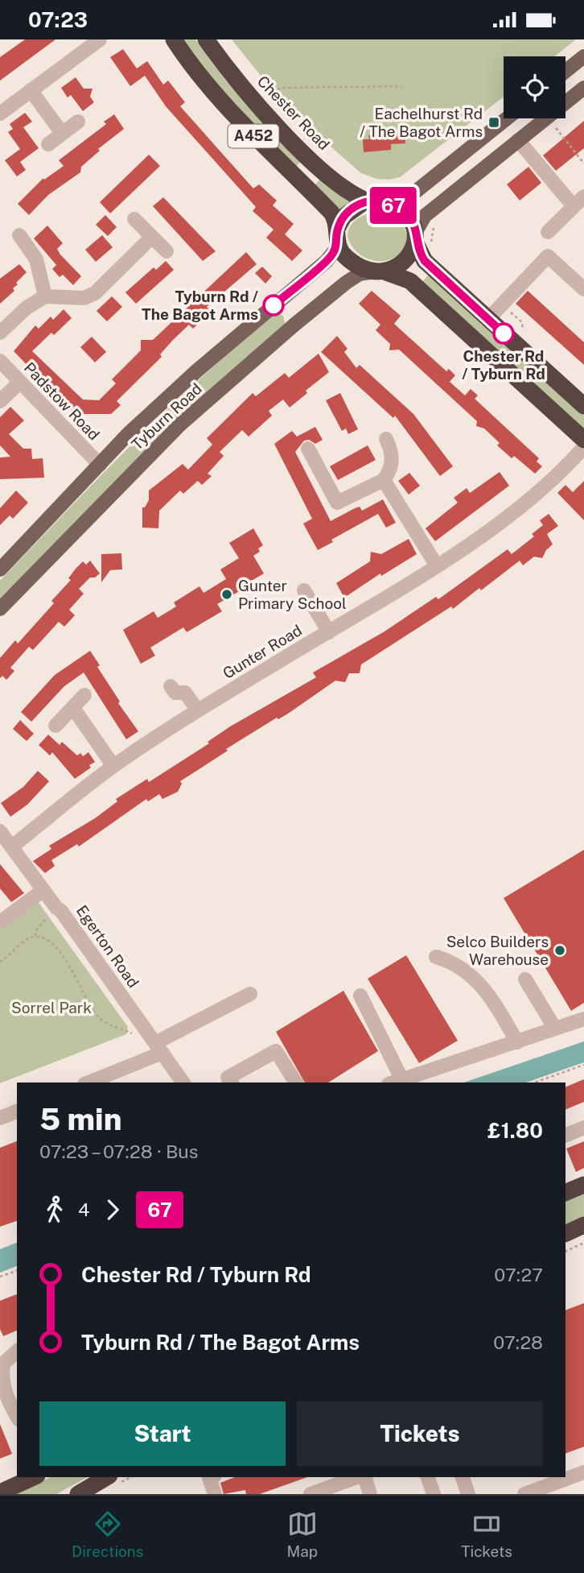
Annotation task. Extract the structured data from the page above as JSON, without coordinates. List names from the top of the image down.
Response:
{
  "streets": {
    "highway": ["Chester Road", "A452"],
    "main road": ["Tyburn Road"],
    "street": ["Padstow Road", "Gunter Road", "Egerton Road"]
  },
  "crossings": [
    ["Chester Road", "A452"],
    ["Chester Road", "Tyburn Road"],
    ["A452", "Tyburn Road"],
    ["Padstow Road", "Tyburn Road"],
    ["Gunter Road", "Egerton Road"]
  ],
  "parks": ["Sorrel Park"],
  "places": {
    "transit": ["Eachelhurst Rd / The Bagot Arms"],
    "other": [
      "Tyburn Rd / The Bagot Arms",
      "Chester Rd / Tyburn Rd",
      "Gunter Primary School",
      "Selco Builders Warehouse"
    ]
  },
  "lines": ["bus line 67"],
  "page": {
    "status": "07:23",
    "on_map": "67",
    "heading": ["5 min", "07:23 – 07:28 · Bus", "£1.80"],
    "legs": ["4", "67"],
    "list": [
      {
        "name": "Chester Rd / Tyburn Rd",
        "value": "07:27"
      },
      {
        "name": "Tyburn Rd / The Bagot Arms",
        "value": "07:28"
      }
    ],
    "buttons": ["Start", "Tickets"],
    "tabs": ["Directions", "Map", "Tickets"]
  }
}
